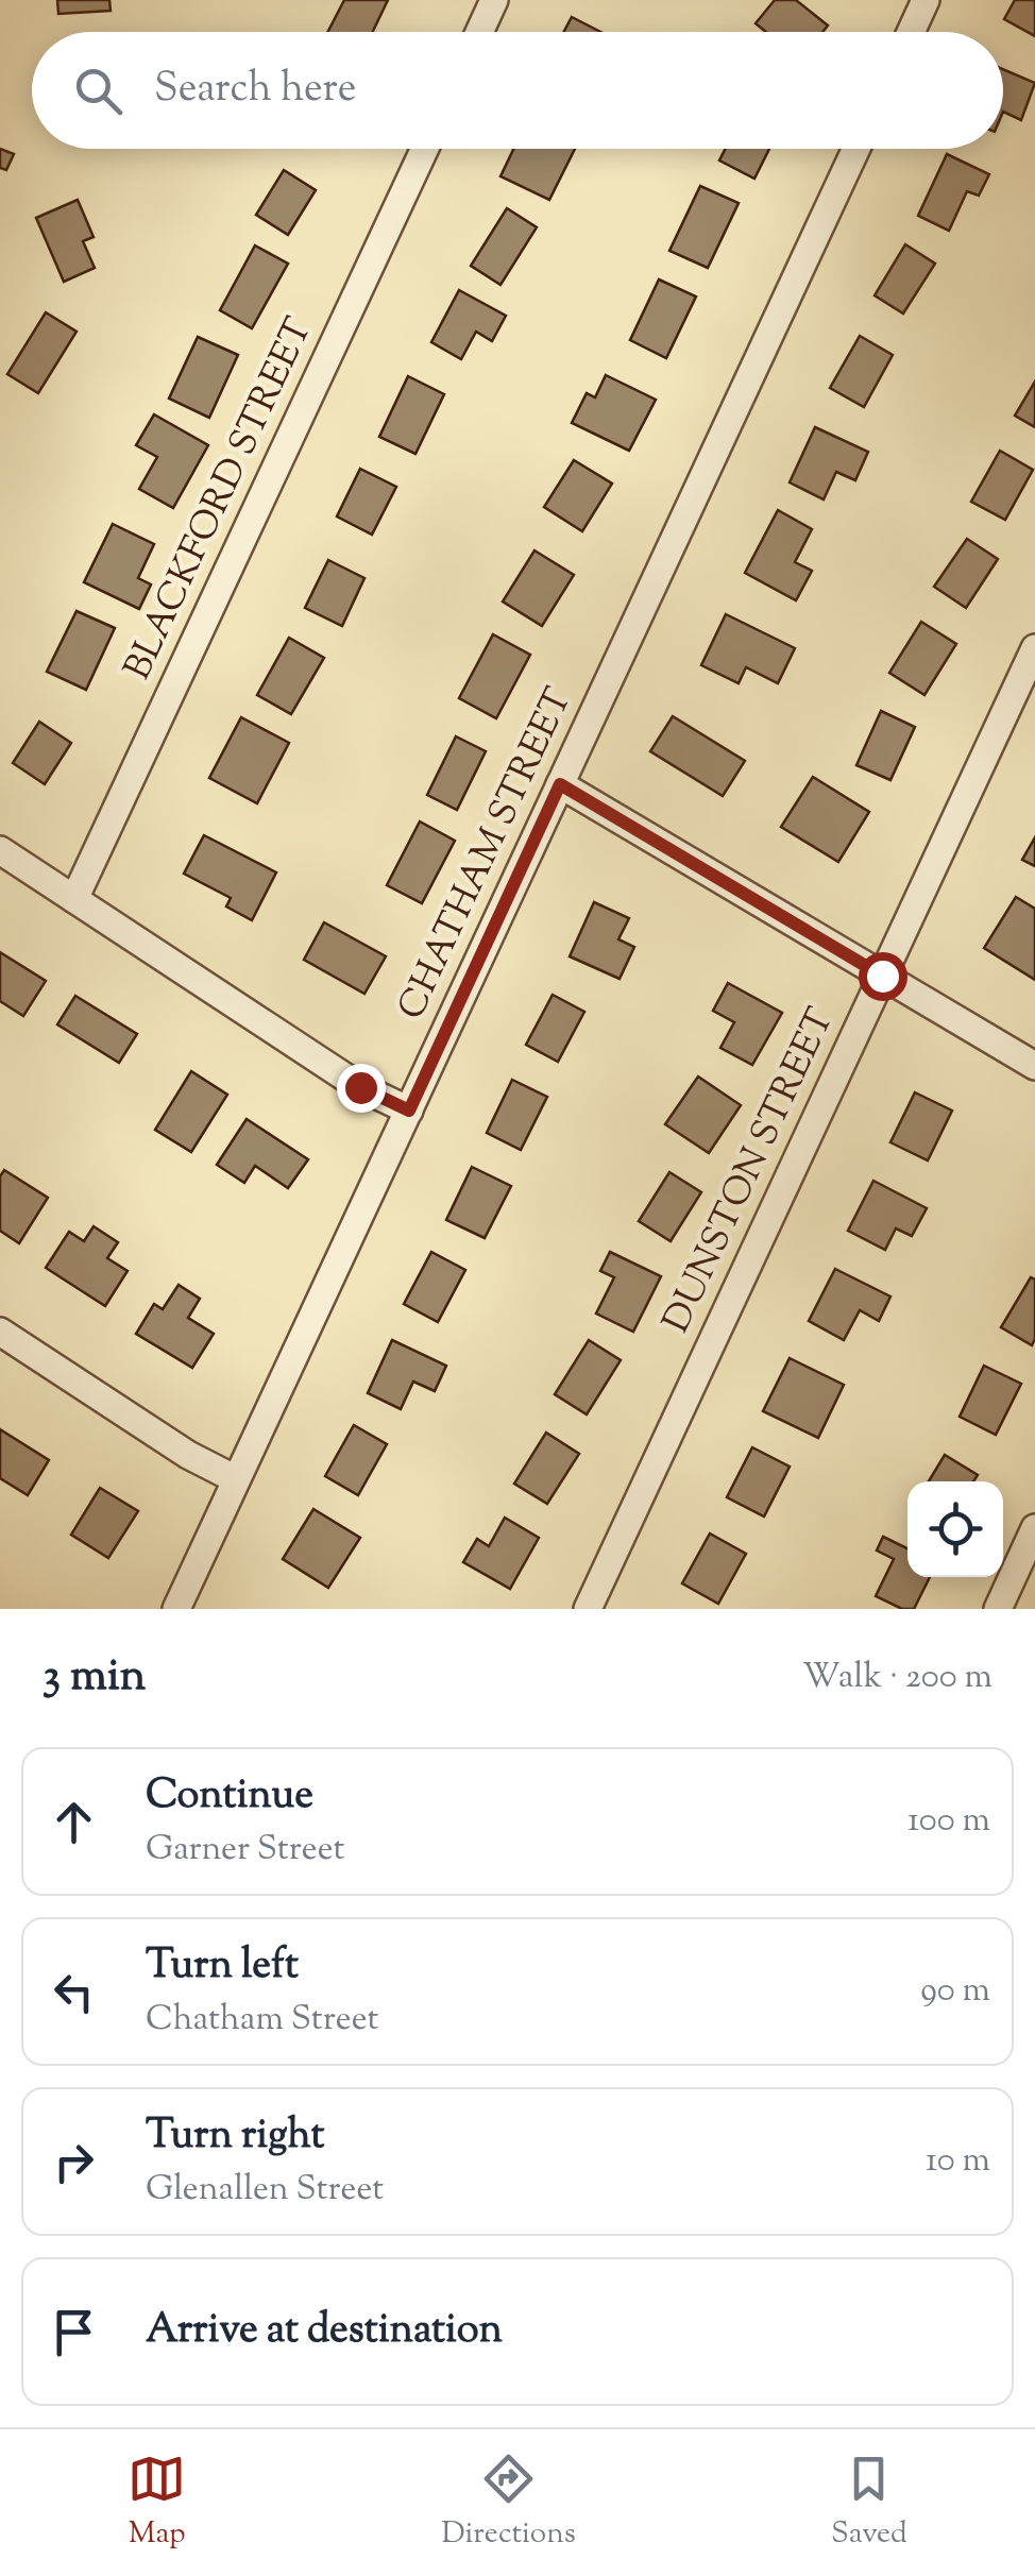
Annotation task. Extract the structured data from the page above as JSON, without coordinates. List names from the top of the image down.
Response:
{
  "streets": {
    "street": ["BLACKFORD STREET", "CHATHAM STREET", "DUNSTON STREET"]
  },
  "page": {
    "search": "Search here",
    "heading": ["3 min", "Walk · 200 m"],
    "list": [
      ["Continue", "Garner Street", "100 m"],
      ["Turn left", "Chatham Street", "90 m"],
      ["Turn right", "Glenallen Street", "10 m"],
      "Arrive at destination"
    ],
    "nav": ["Map", "Directions", "Saved"]
  }
}
